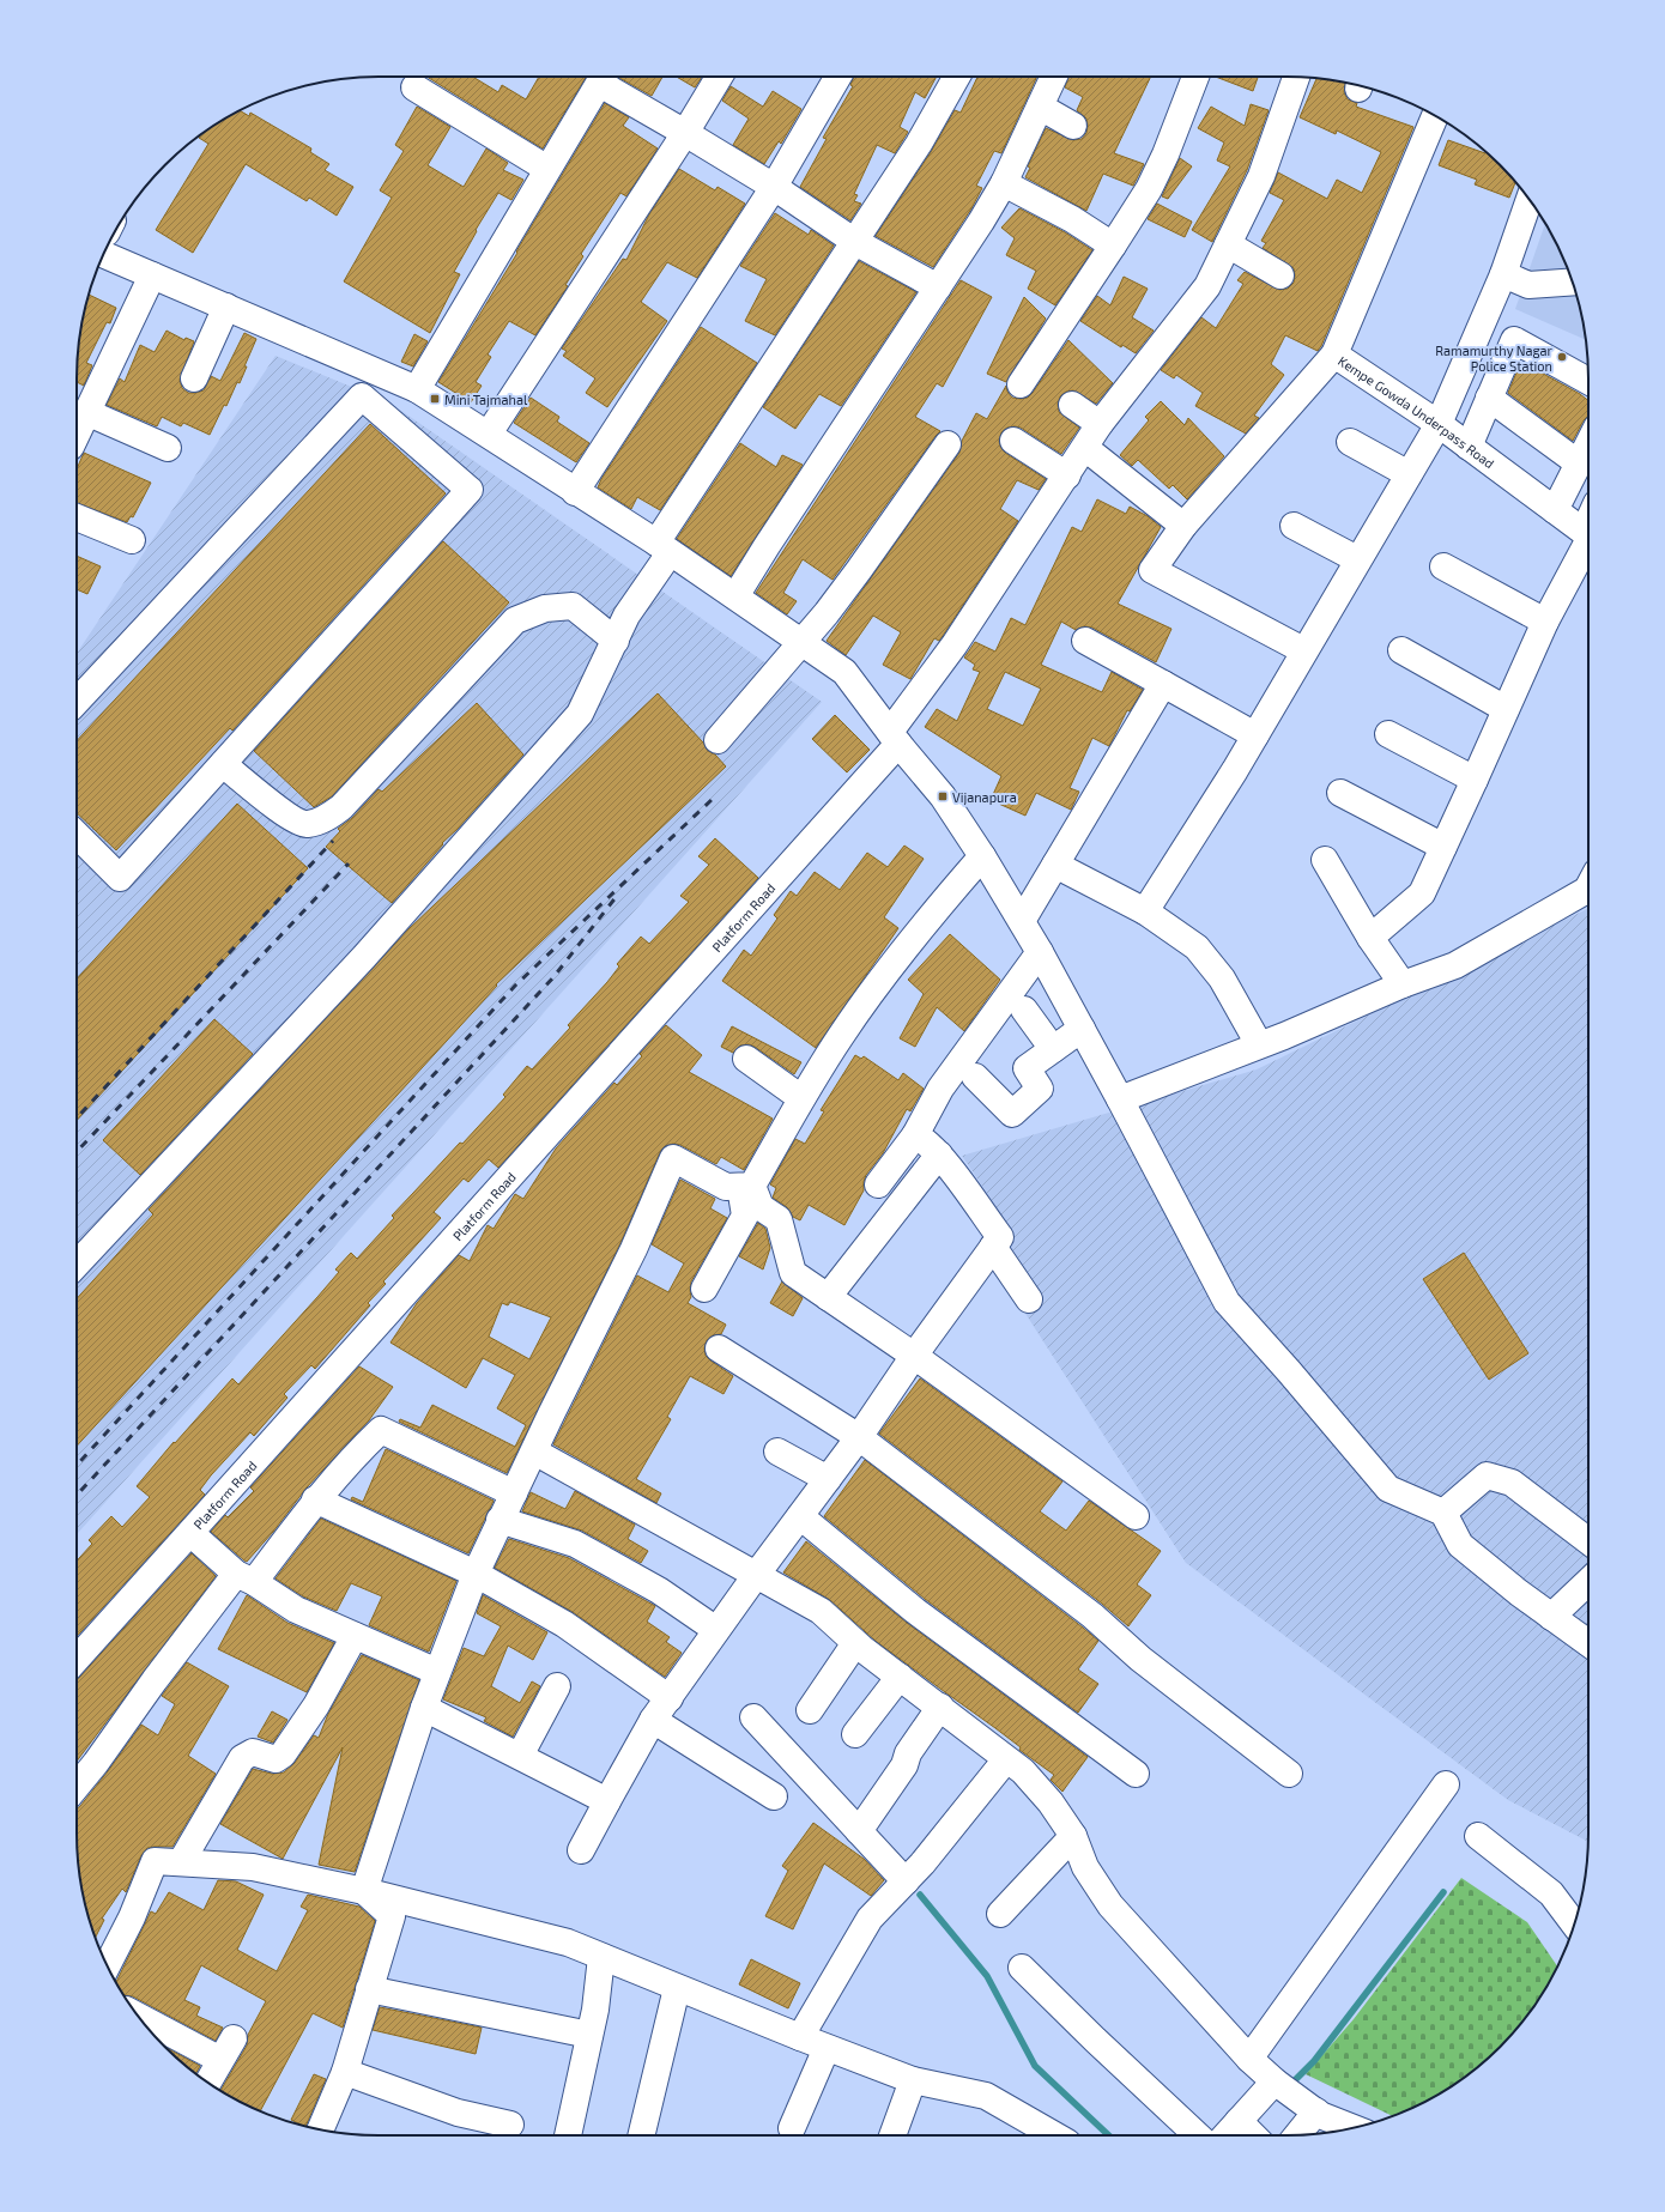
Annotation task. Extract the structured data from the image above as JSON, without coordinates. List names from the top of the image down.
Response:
{
  "streets": {
    "street": ["Kempe Gowda Underpass Road", "Platform Road"]
  },
  "places": {
    "other": ["Ramamurthy Nagar Police Station"],
    "transit": ["Mini Tajmahal", "Vijanapura"]
  }
}
